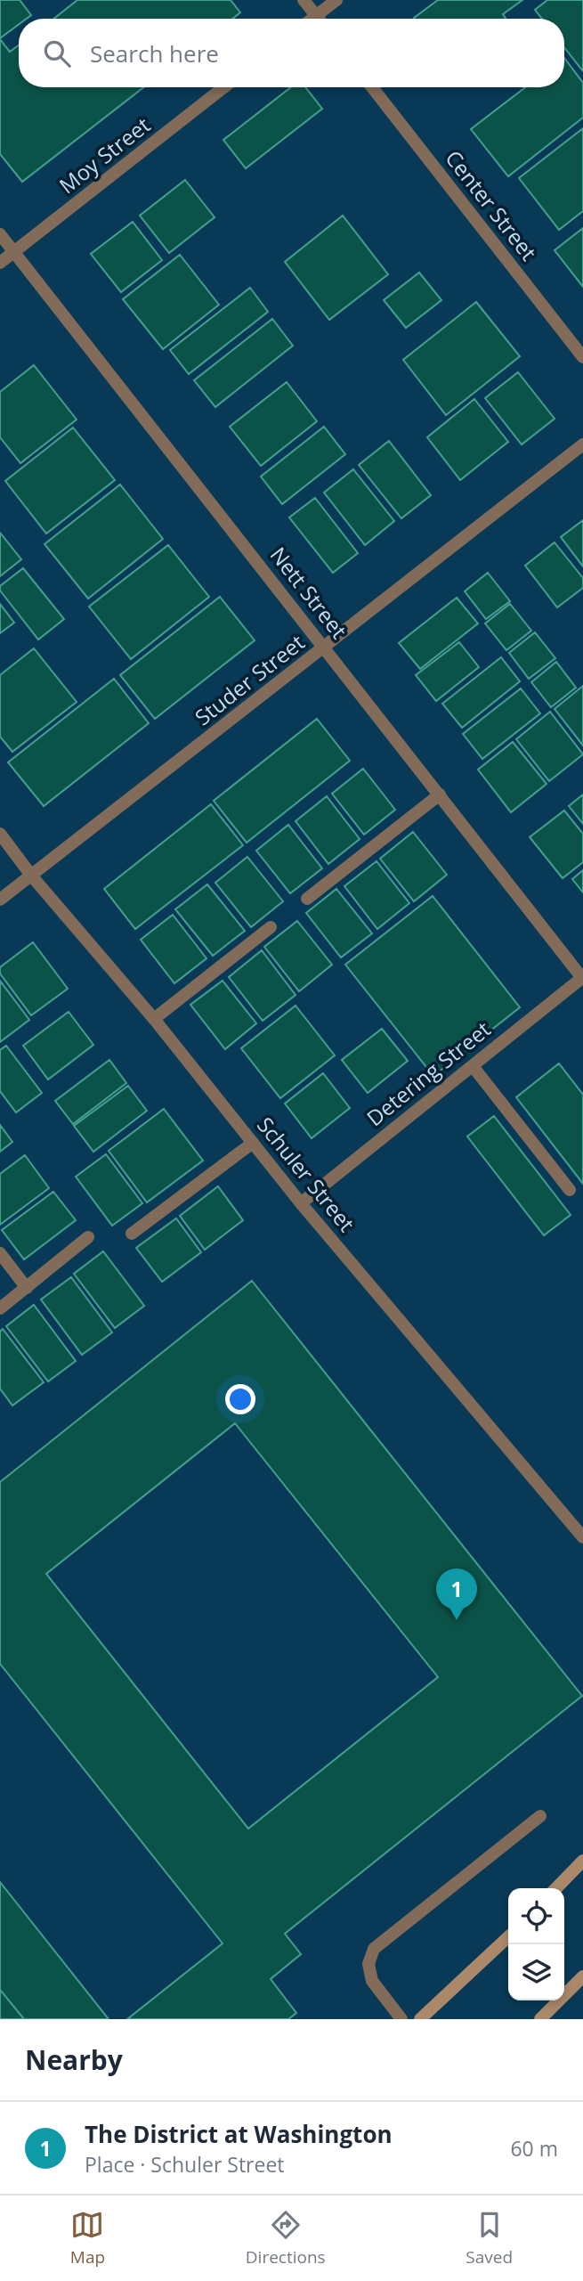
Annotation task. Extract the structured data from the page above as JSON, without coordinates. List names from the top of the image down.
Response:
{
  "streets": {
    "street": [
      "Moy Street",
      "Center Street",
      "Nett Street",
      "Studer Street",
      "Detering Street",
      "Schuler Street"
    ]
  },
  "crossings": [
    ["Moy Street", "Nett Street"],
    ["Nett Street", "Studer Street"],
    ["Nett Street", "Detering Street"],
    ["Studer Street", "Schuler Street"],
    ["Detering Street", "Schuler Street"]
  ],
  "page": {
    "search": "Search here",
    "pins": "1",
    "heading": "Nearby",
    "list": [
      {
        "mark": "1",
        "name": "The District at Washington",
        "note": "Place · Schuler Street",
        "value": "60 m"
      }
    ],
    "nav": ["Map", "Directions", "Saved"]
  }
}
